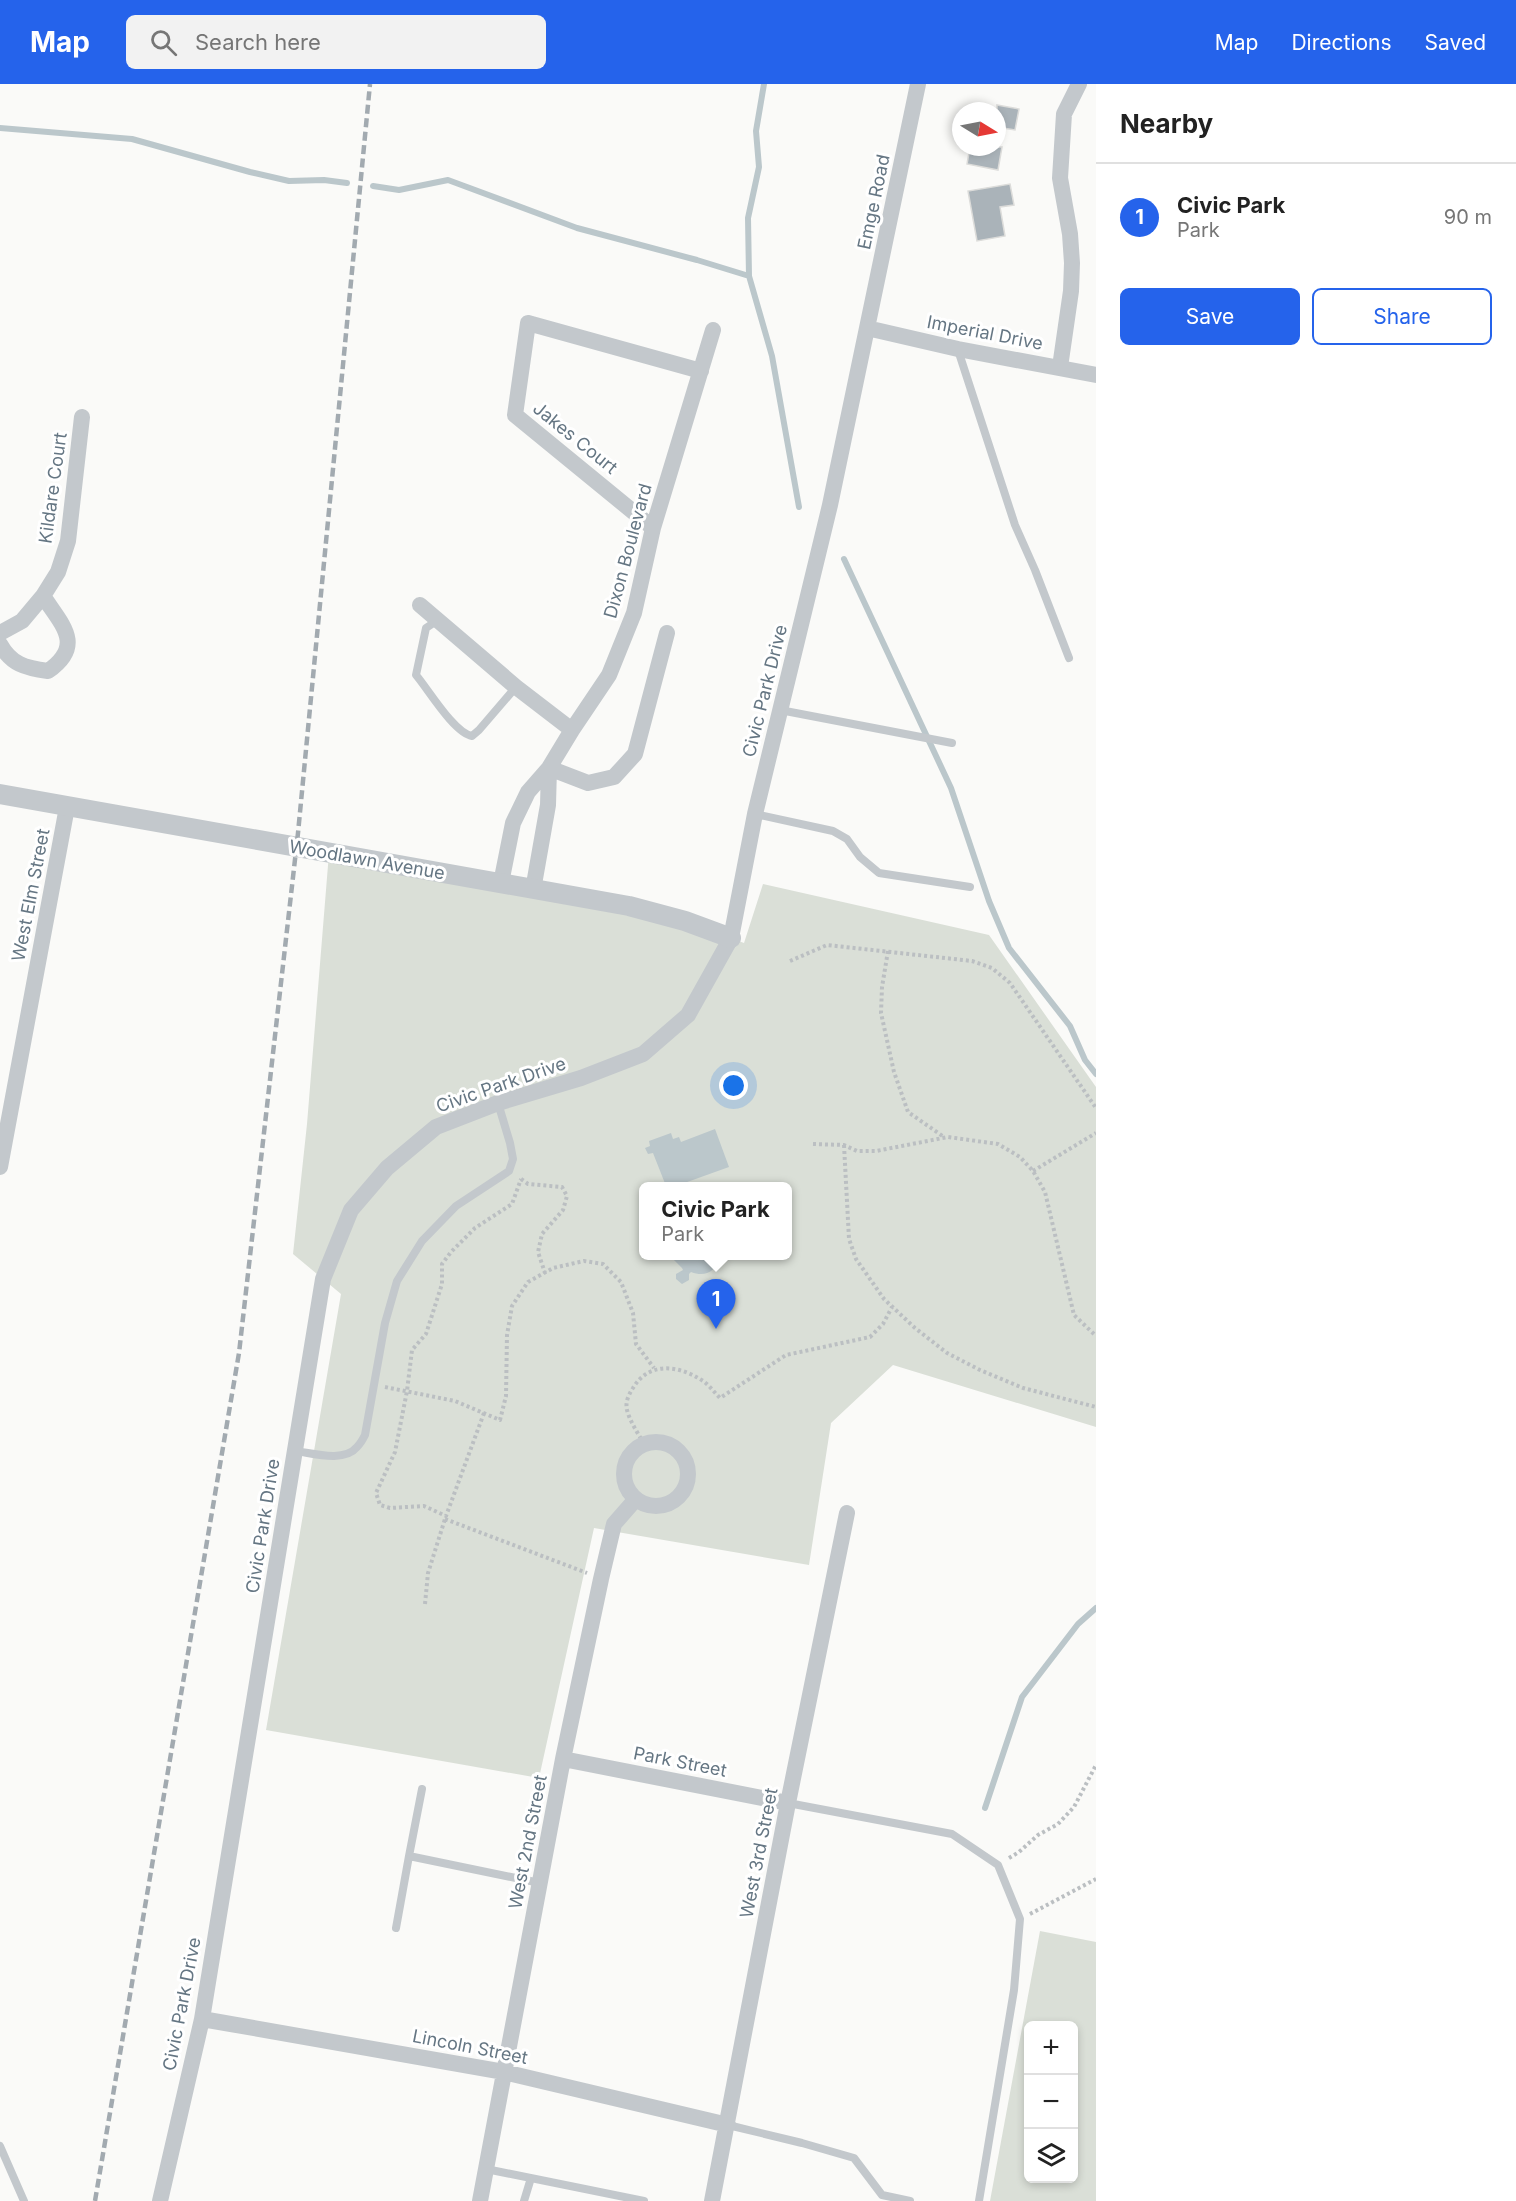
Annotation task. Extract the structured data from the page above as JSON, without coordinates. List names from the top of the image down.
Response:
{
  "streets": {
    "street": [
      "Emge Road",
      "Imperial Drive",
      "Jakes Court",
      "Kildare Court",
      "Dixon Boulevard",
      "Civic Park Drive",
      "Woodlawn Avenue",
      "West Elm Street",
      "Park Street",
      "West 2nd Street",
      "West 3rd Street",
      "Lincoln Street"
    ]
  },
  "crossings": [
    ["Emge Road", "Imperial Drive"],
    ["Emge Road", "Civic Park Drive"],
    ["Imperial Drive", "Civic Park Drive"],
    ["Jakes Court", "Dixon Boulevard"],
    ["Dixon Boulevard", "Woodlawn Avenue"],
    ["Civic Park Drive", "Woodlawn Avenue"],
    ["Civic Park Drive", "Lincoln Street"],
    ["Woodlawn Avenue", "West Elm Street"],
    ["Park Street", "West 2nd Street"],
    ["Park Street", "West 3rd Street"],
    ["West 2nd Street", "Lincoln Street"],
    ["West 3rd Street", "Lincoln Street"]
  ],
  "north": "right",
  "page": {
    "header": "Map",
    "search": "Search here",
    "nav": ["Map", "Directions", "Saved"],
    "heading": "Nearby",
    "list": [
      {
        "mark": "1",
        "name": "Civic Park",
        "note": "Park",
        "value": "90 m"
      }
    ],
    "buttons": ["Save", "Share"],
    "popup": ["Civic Park", "Park"],
    "pins": "1",
    "map_buttons": ["+", "−"]
  }
}
